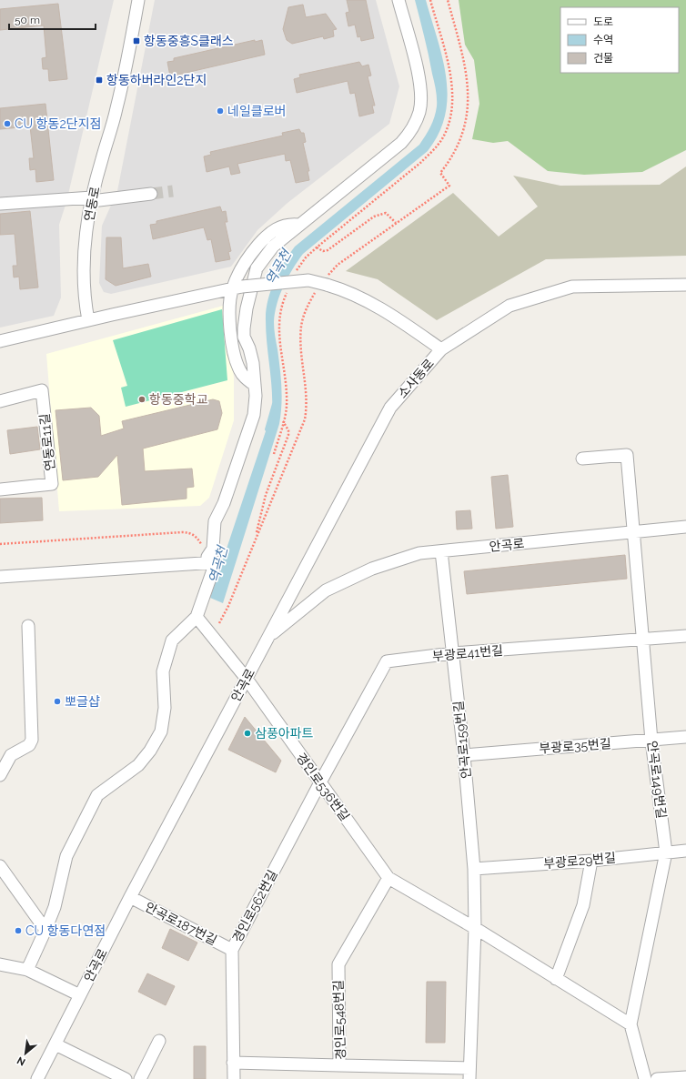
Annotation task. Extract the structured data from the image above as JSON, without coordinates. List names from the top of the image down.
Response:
{
  "streets": {
    "street": [
      "연동로",
      "소사동로",
      "연동로11길",
      "안곡로",
      "부광로41번길",
      "안곡로159번길",
      "부광로35번길",
      "안곡로149번길",
      "경인로536번길",
      "부광로29번길",
      "경인로562번길",
      "안곡로187번길",
      "경인로548번길"
    ]
  },
  "crossings": [
    ["소사동로", "안곡로"],
    ["안곡로", "안곡로159번길"],
    ["안곡로", "안곡로149번길"],
    ["안곡로", "경인로536번길"],
    ["안곡로", "안곡로187번길"],
    ["부광로41번길", "안곡로159번길"],
    ["부광로41번길", "안곡로149번길"],
    ["부광로41번길", "경인로536번길"],
    ["부광로41번길", "경인로562번길"],
    ["안곡로159번길", "부광로35번길"],
    ["안곡로159번길", "경인로536번길"],
    ["안곡로159번길", "부광로29번길"],
    ["안곡로159번길", "경인로548번길"],
    ["부광로35번길", "안곡로149번길"],
    ["안곡로149번길", "경인로536번길"],
    ["안곡로149번길", "부광로29번길"],
    ["경인로536번길", "경인로562번길"],
    ["경인로536번길", "경인로548번길"],
    ["경인로562번길", "안곡로187번길"]
  ],
  "water": ["역곡천"],
  "places": {
    "transit": ["항동중흥S클래스", "항동하버라인2단지"],
    "other": [
      "네일클로버",
      "CU 항동2단지점",
      "항동중학교",
      "뽀글샵",
      "삼풍아파트",
      "CU 항동다연점"
    ]
  },
  "legend": ["도로", "수역", "건물"],
  "scale_bar": "50 m",
  "north": "bottom left"
}
